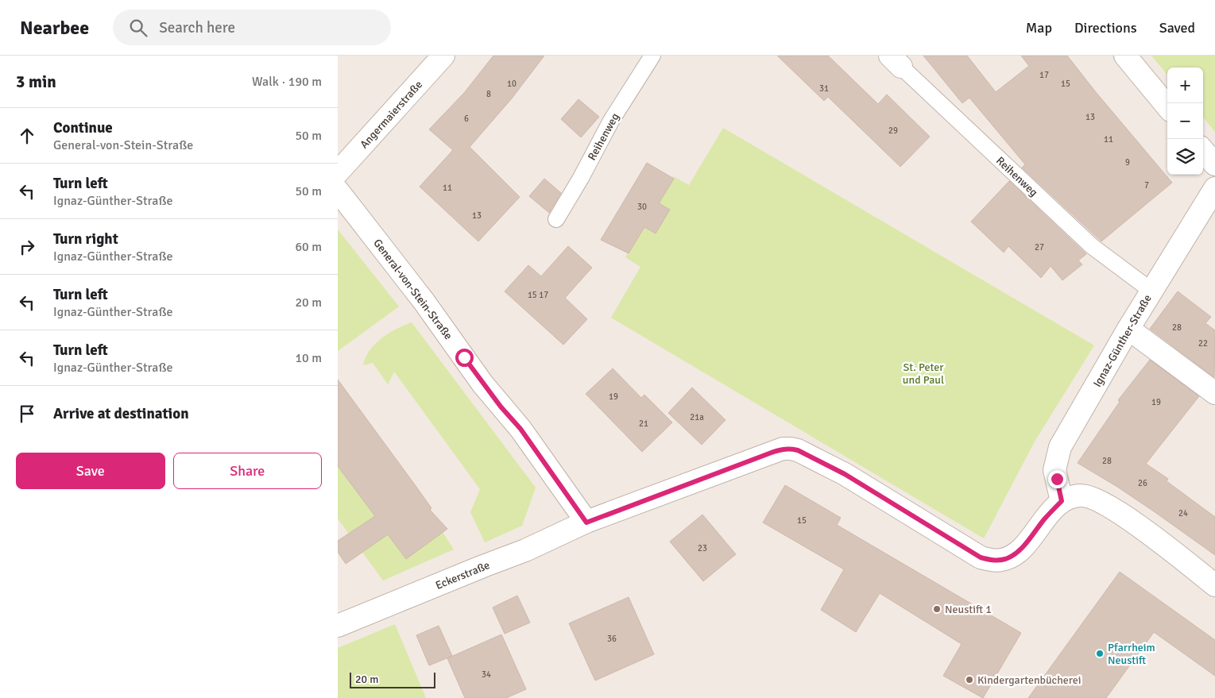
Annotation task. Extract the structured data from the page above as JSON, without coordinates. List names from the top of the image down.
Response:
{
  "streets": {
    "street": [
      "Angermaierstraße",
      "General-von-Stein-Straße",
      "Ignaz-Günther-Straße",
      "Eckerstraße"
    ],
    "lane": ["Reihenweg"]
  },
  "crossings": [
    ["Reihenweg", "Ignaz-Günther-Straße"],
    ["General-von-Stein-Straße", "Eckerstraße"]
  ],
  "parks": ["St. Peter und Paul"],
  "places": ["Neustift 1", "Pfarrheim Neustift", "Kindergartenbücherei"],
  "house_numbers": [
    "17",
    "10",
    "15",
    "31",
    "8",
    "13",
    "6",
    "29",
    "11",
    "9",
    "7",
    "11",
    "30",
    "13",
    "27",
    "15 17",
    "28",
    "22",
    "19",
    "19",
    "21a",
    "21",
    "28",
    "26",
    "24",
    "15",
    "23",
    "36",
    "34"
  ],
  "scale_bar": "20 m",
  "page": {
    "header": "Nearbee",
    "search": "Search here",
    "nav": ["Map", "Directions", "Saved"],
    "heading": ["3 min", "Walk · 190 m"],
    "map_buttons": ["+", "−"],
    "list": [
      ["Continue", "General-von-Stein-Straße", "50 m"],
      ["Turn left", "Ignaz-Günther-Straße", "50 m"],
      ["Turn right", "Ignaz-Günther-Straße", "60 m"],
      ["Turn left", "Ignaz-Günther-Straße", "20 m"],
      ["Turn left", "Ignaz-Günther-Straße", "10 m"],
      "Arrive at destination"
    ],
    "buttons": ["Save", "Share"],
    "scale": "20 m"
  }
}
